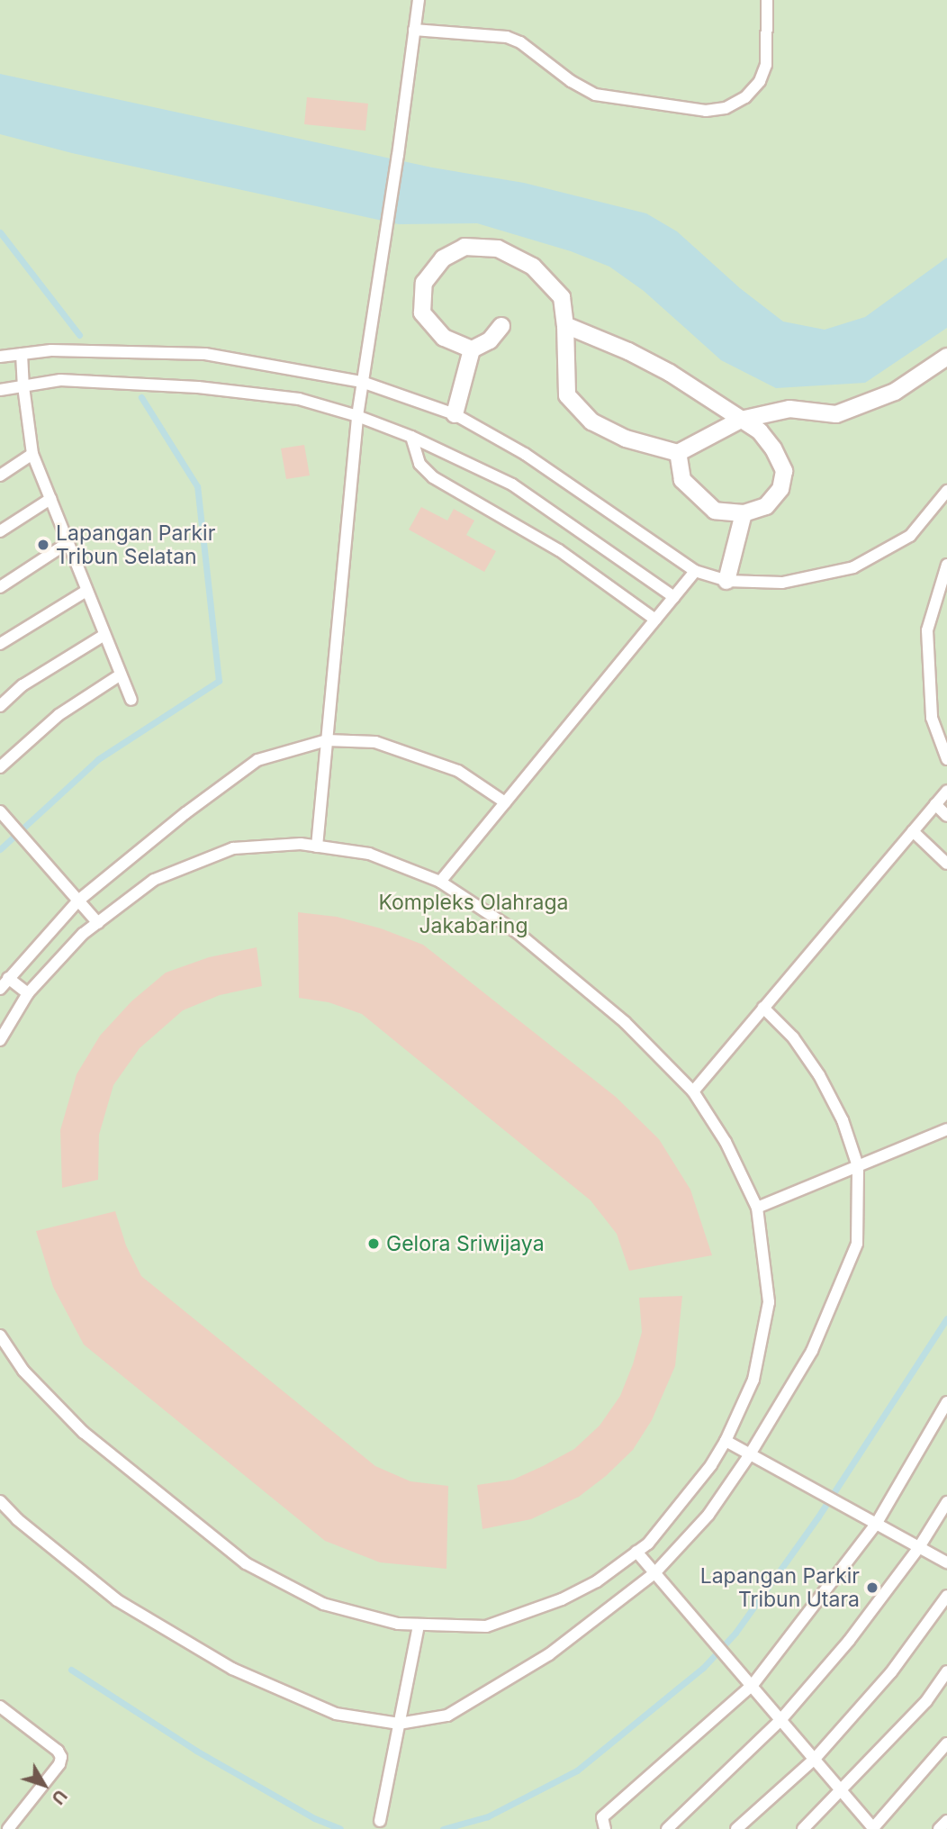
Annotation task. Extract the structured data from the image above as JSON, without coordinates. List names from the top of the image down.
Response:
{
  "parks": ["Kompleks Olahraga Jakabaring"],
  "places": ["Lapangan Parkir Tribun Selatan", "Gelora Sriwijaya", "Lapangan Parkir Tribun Utara"],
  "north": "bottom right"
}
